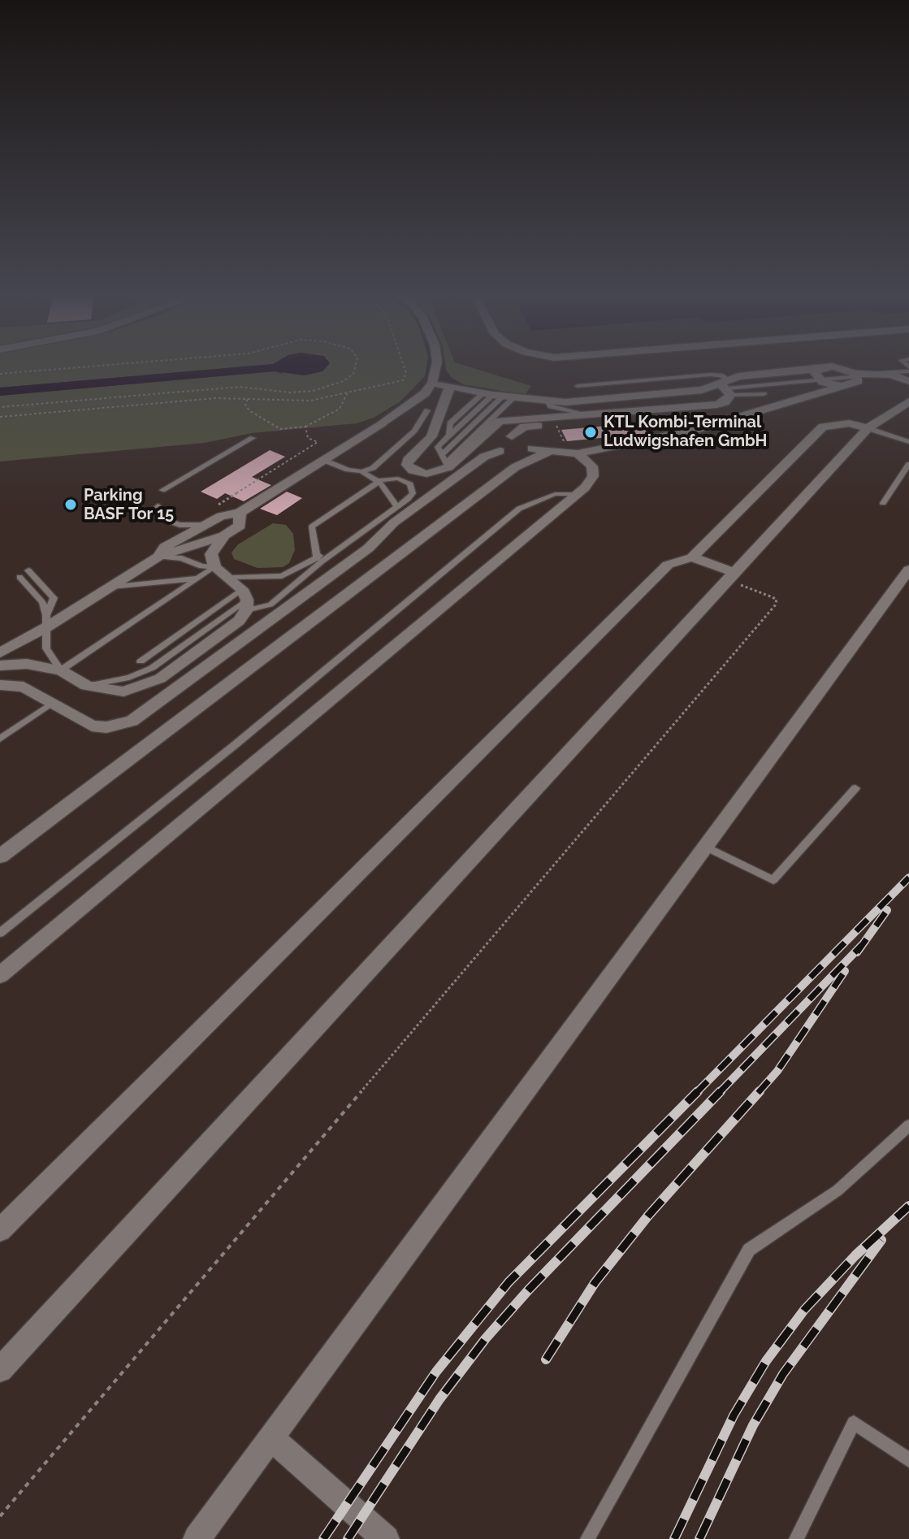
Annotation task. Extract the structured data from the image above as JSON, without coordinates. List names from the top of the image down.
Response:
{
  "places": ["KTL Kombi-Terminal Ludwigshafen GmbH", "Parking BASF Tor 15"]
}
